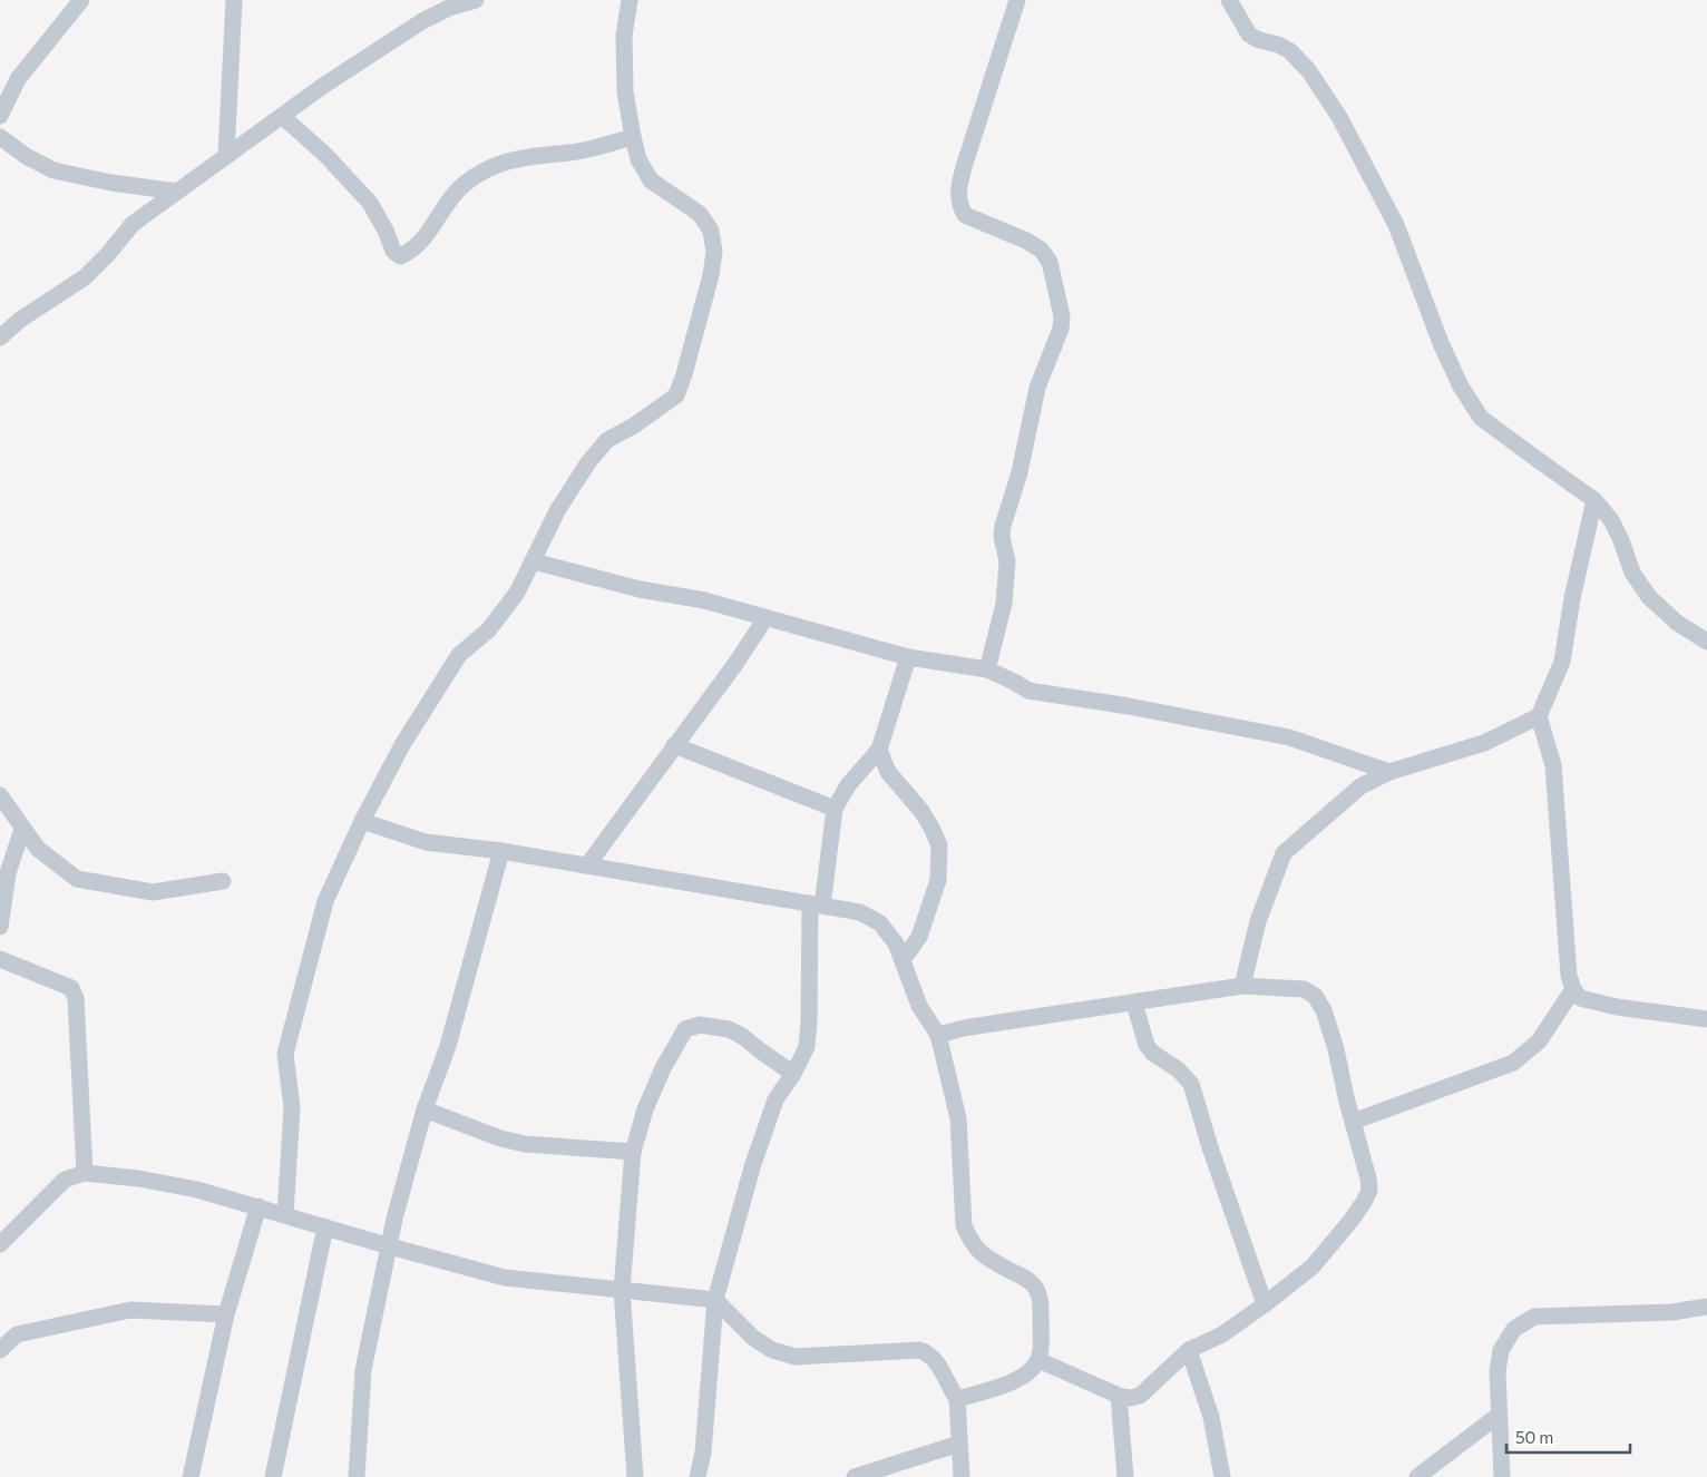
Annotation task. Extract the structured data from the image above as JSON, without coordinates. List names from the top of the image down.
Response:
{
  "scale_bar": "50 m"
}
